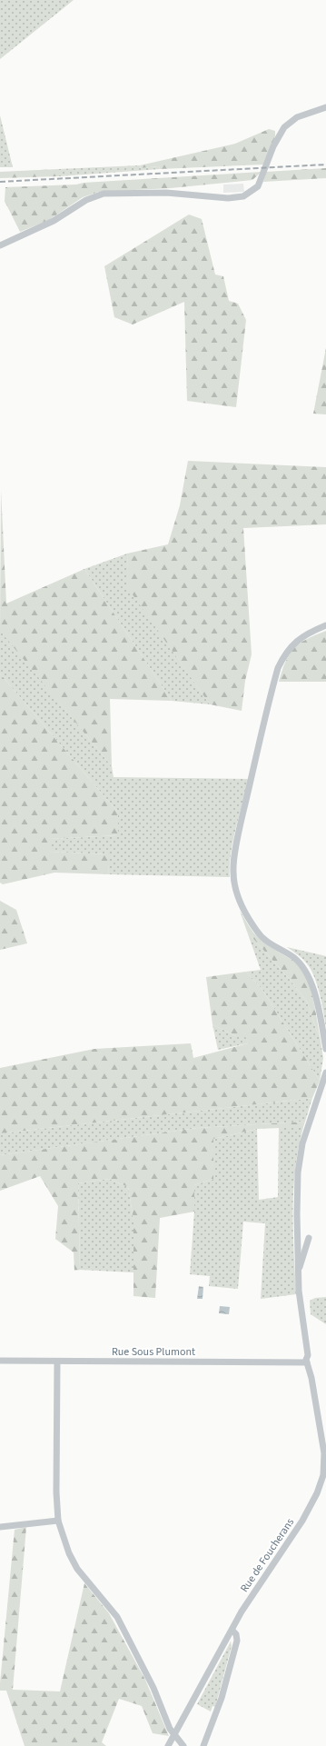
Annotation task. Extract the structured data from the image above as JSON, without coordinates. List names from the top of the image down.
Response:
{
  "streets": {
    "street": ["Rue Sous Plumont", "Rue de Foucherans"]
  },
  "crossings": [
    ["Rue Sous Plumont", "Rue de Foucherans"]
  ]
}
